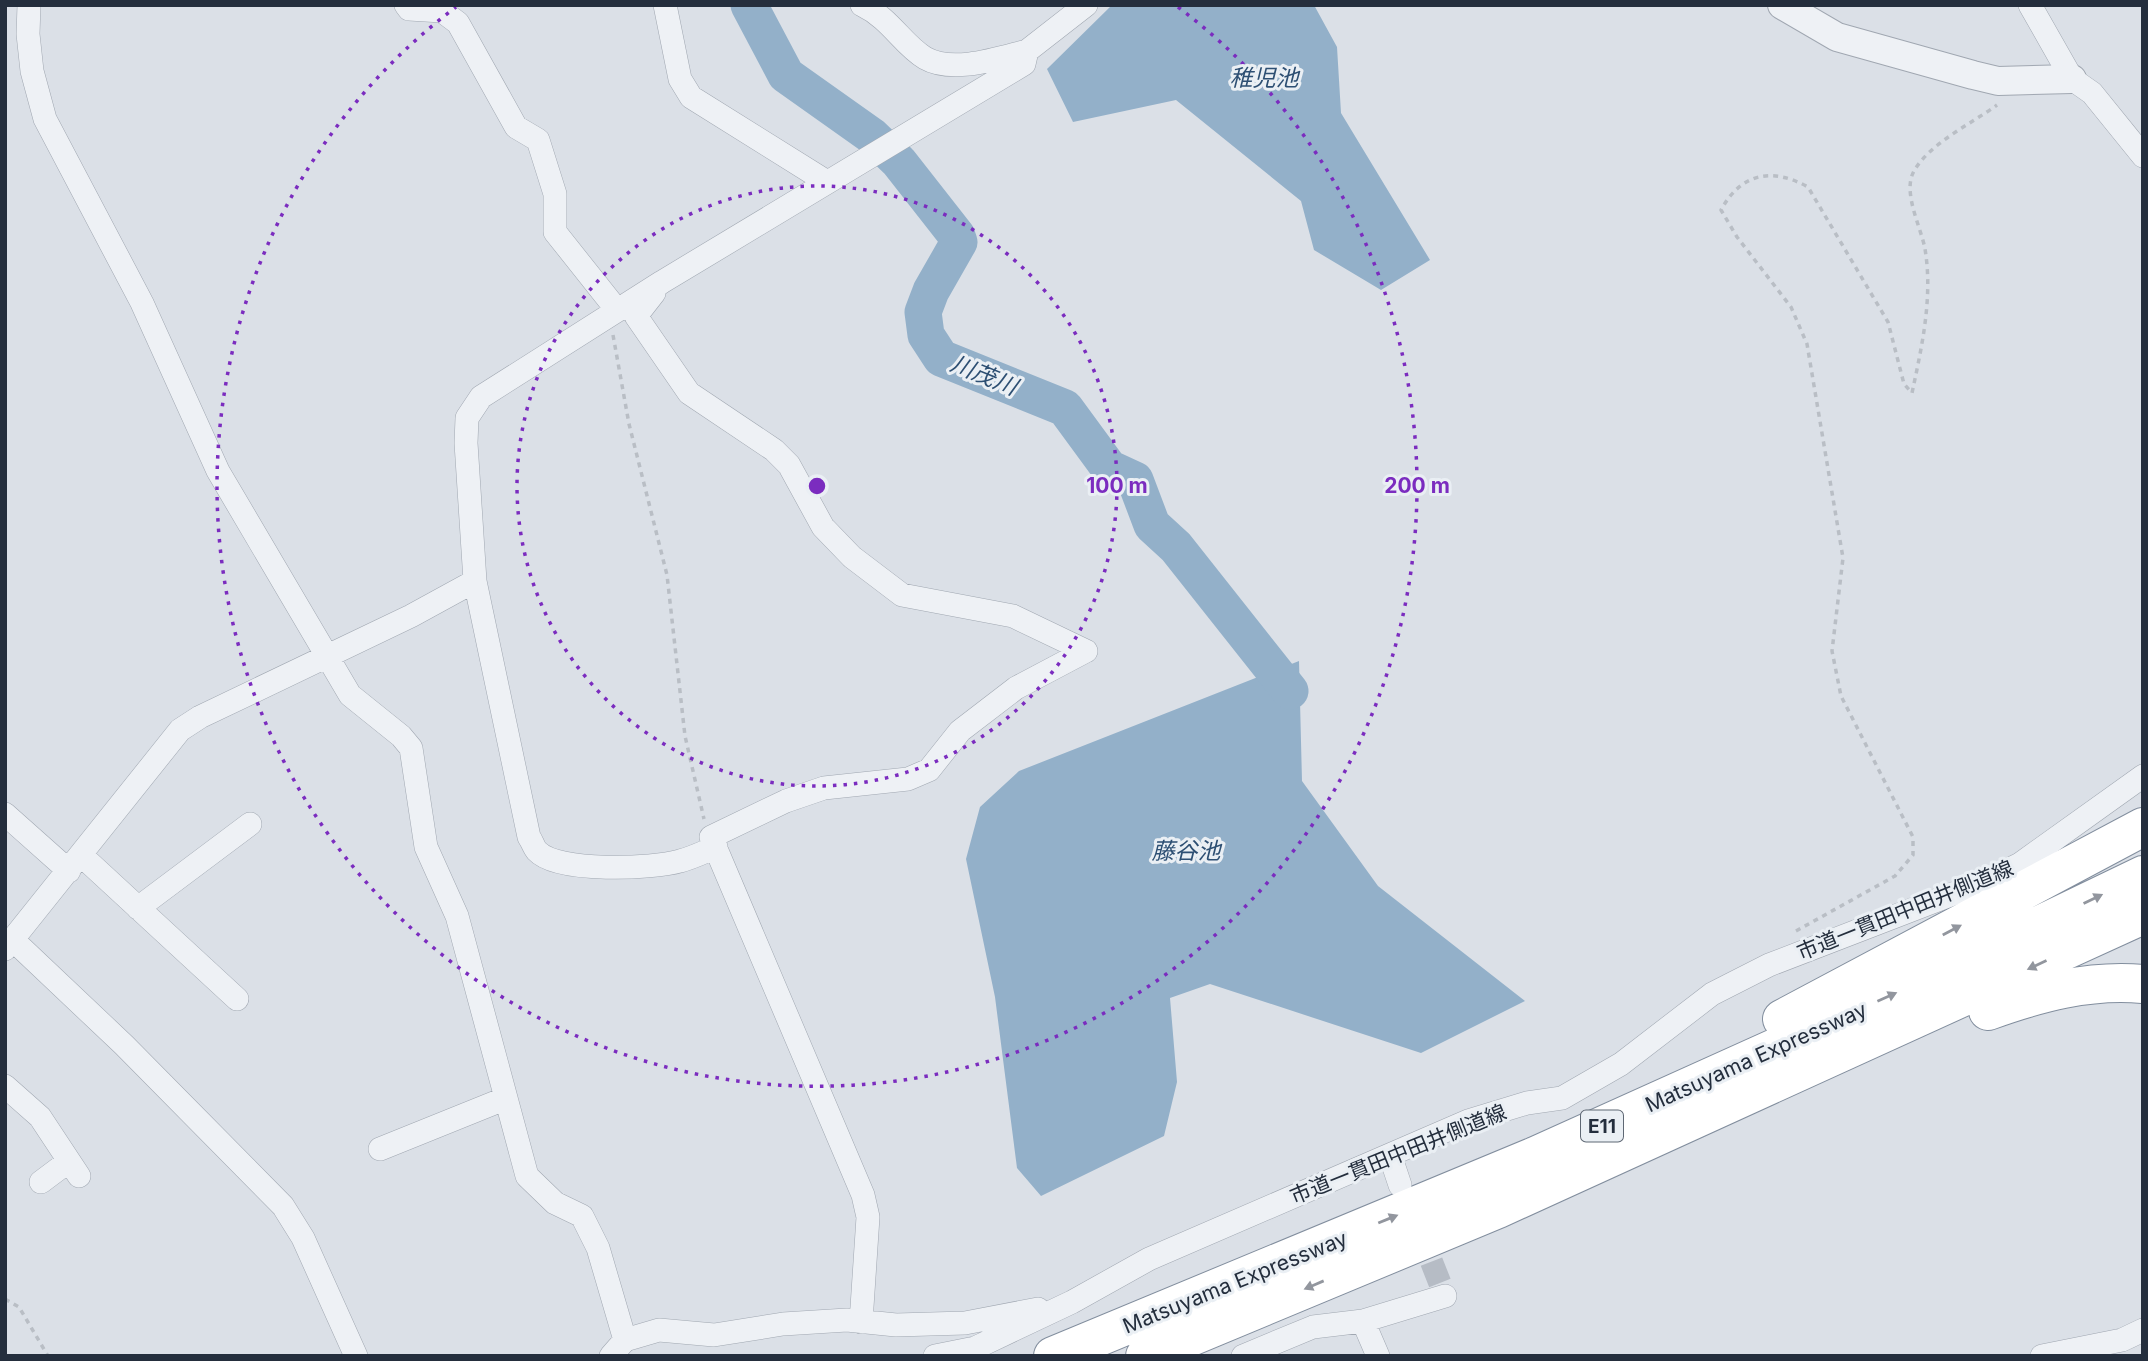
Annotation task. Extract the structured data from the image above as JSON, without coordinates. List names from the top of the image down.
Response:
{
  "streets": {
    "highway": ["Matsuyama Expressway", "E11"],
    "street": ["市道一貫田中田井側道線"]
  },
  "water": ["稚児池", "川茂川", "藤谷池"],
  "rings": ["100 m", "200 m"]
}
